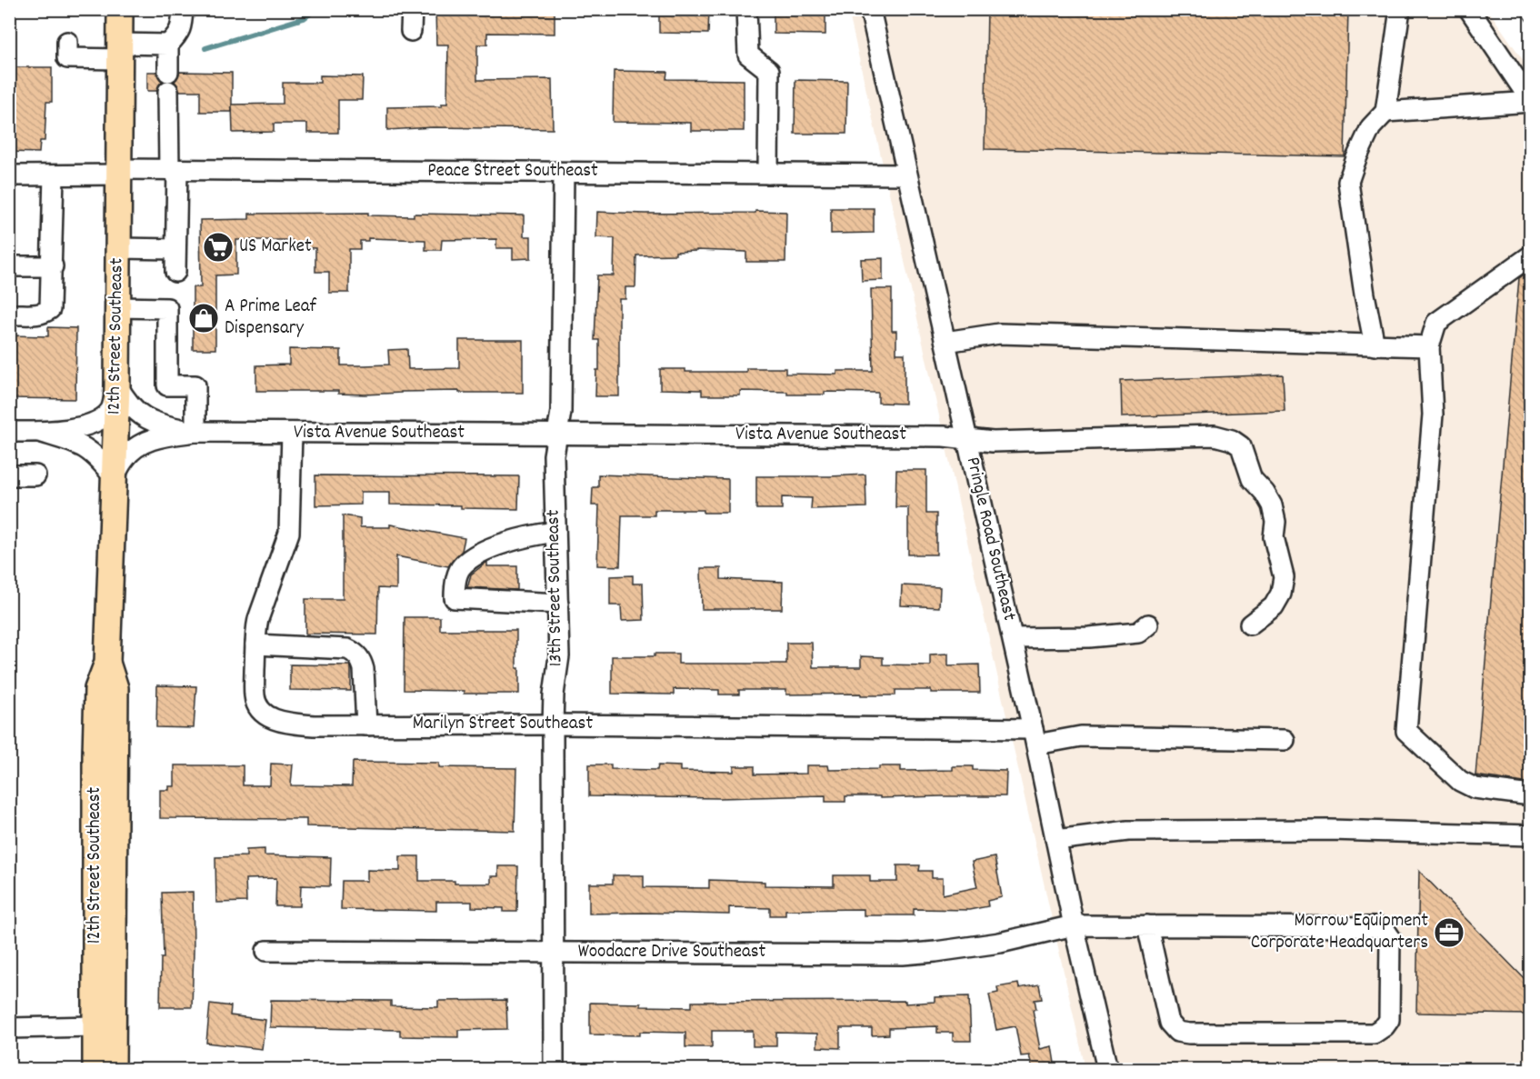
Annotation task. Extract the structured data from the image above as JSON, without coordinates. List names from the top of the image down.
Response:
{
  "streets": {
    "main road": ["12th Street Southeast"],
    "street": [
      "Peace Street Southeast",
      "Vista Avenue Southeast",
      "Pringle Road Southeast",
      "13th Street Southeast",
      "Marilyn Street Southeast",
      "Woodacre Drive Southeast"
    ]
  },
  "crossings": [
    ["Peace Street Southeast", "12th Street Southeast"],
    ["Peace Street Southeast", "Pringle Road Southeast"],
    ["Peace Street Southeast", "13th Street Southeast"],
    ["Vista Avenue Southeast", "Pringle Road Southeast"],
    ["Vista Avenue Southeast", "13th Street Southeast"],
    ["Vista Avenue Southeast", "Marilyn Street Southeast"],
    ["Pringle Road Southeast", "Marilyn Street Southeast"],
    ["Pringle Road Southeast", "Woodacre Drive Southeast"],
    ["13th Street Southeast", "Marilyn Street Southeast"],
    ["13th Street Southeast", "Woodacre Drive Southeast"]
  ],
  "places": {
    "supermarket": ["US Market"],
    "shop": ["A Prime Leaf Dispensary"],
    "office": ["Morrow Equipment Corporate Headquarters"]
  }
}
